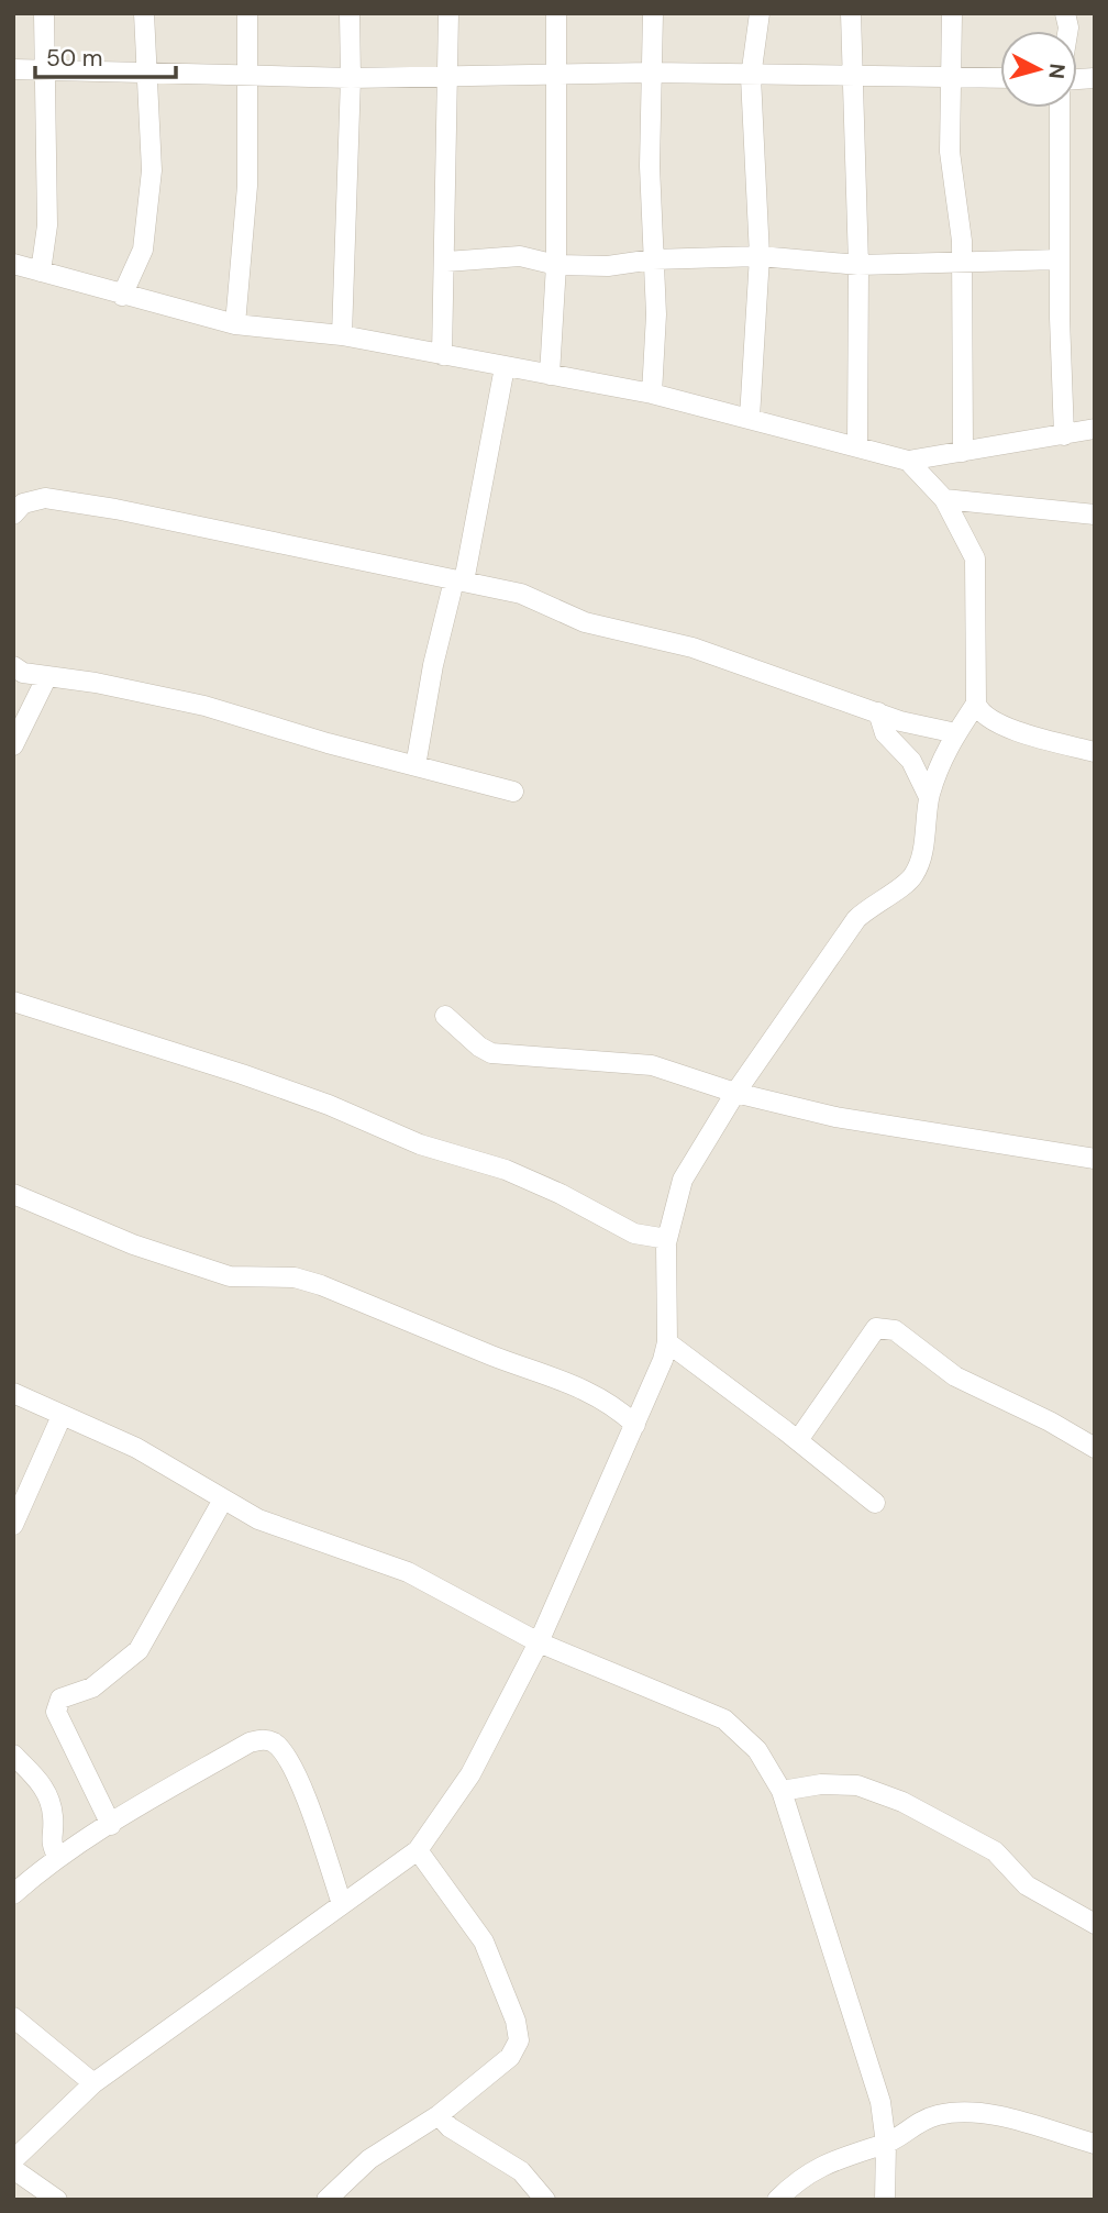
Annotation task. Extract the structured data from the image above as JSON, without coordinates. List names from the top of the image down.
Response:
{
  "scale_bar": "50 m",
  "north": "right"
}
